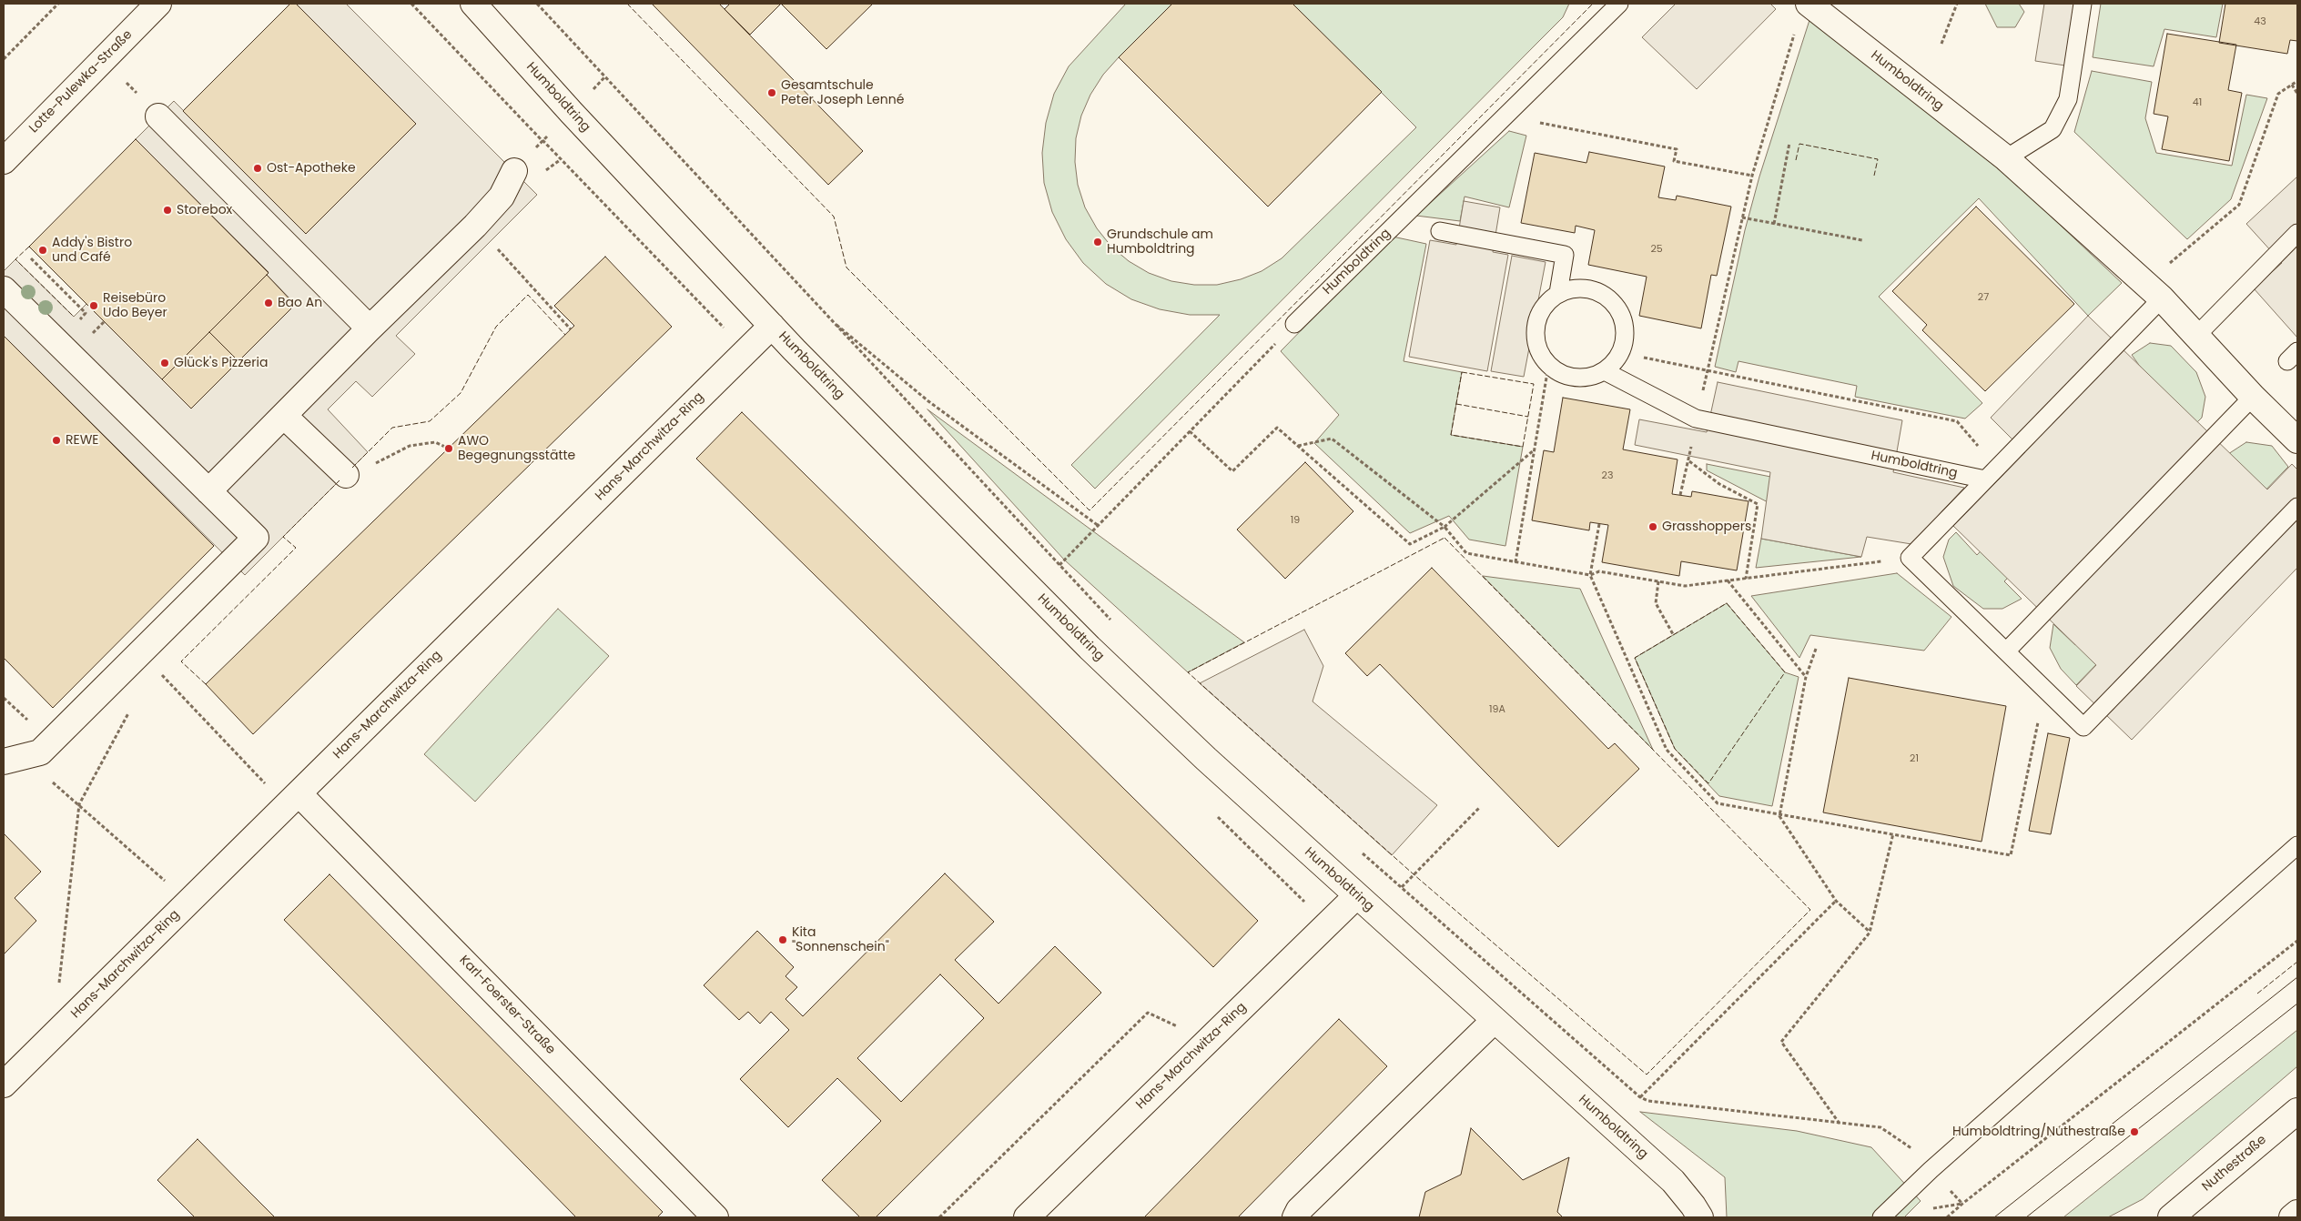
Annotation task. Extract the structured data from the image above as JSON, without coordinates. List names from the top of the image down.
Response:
{
  "streets": {
    "main road": [
      "Humboldtring",
      "Lotte-Pulewka-Straße",
      "Hans-Marchwitza-Ring",
      "Karl-Foerster-Straße",
      "Nuthestraße"
    ]
  },
  "crossings": [
    ["Humboldtring", "Hans-Marchwitza-Ring"],
    ["Hans-Marchwitza-Ring", "Karl-Foerster-Straße"]
  ],
  "places": [
    "Gesamtschule Peter Joseph Lenné",
    "Ost-Apotheke",
    "Storebox",
    "Grundschule am Humboldtring",
    "Addy's Bistro und Café",
    "Bao An",
    "Reisebüro Udo Beyer",
    "Glück's Pizzeria",
    "REWE",
    "AWO Begegnungsstätte",
    "Grasshoppers",
    "Kita \"Sonnenschein\"",
    "Humboldtring/Nuthestraße"
  ],
  "house_numbers": [
    "43",
    "41",
    "25",
    "27",
    "23",
    "19",
    "19A",
    "21"
  ]
}
